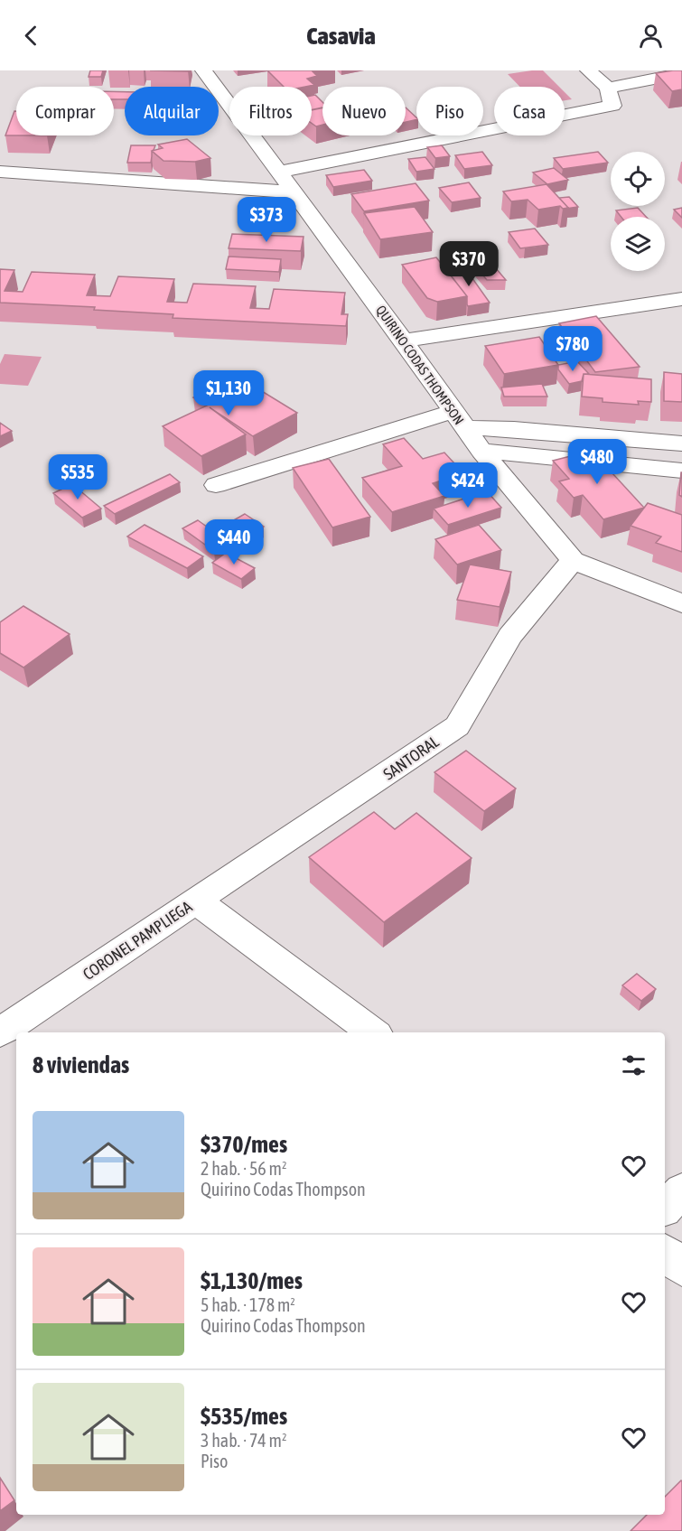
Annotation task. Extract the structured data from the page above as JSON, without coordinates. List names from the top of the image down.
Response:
{
  "streets": {
    "street": ["QUIRINO CODAS THOMPSON", "SANTORAL", "CORONEL PAMPLIEGA"]
  },
  "crossings": [
    ["QUIRINO CODAS THOMPSON", "SANTORAL"],
    ["SANTORAL", "CORONEL PAMPLIEGA"]
  ],
  "page": {
    "header": "Casavia",
    "chip": [
      "Comprar",
      "Alquilar",
      "Filtros",
      "Nuevo",
      "Piso",
      "Casa"
    ],
    "price": [
      "$373",
      "$370",
      "$780",
      "$1,130",
      "$480",
      "$535",
      "$424",
      "$440"
    ],
    "heading": "8 viviendas",
    "list": [
      {
        "name": "$370/mes",
        "note": "2 hab. · 56 m² · Quirino Codas Thompson"
      },
      {
        "name": "$1,130/mes",
        "note": "5 hab. · 178 m² · Quirino Codas Thompson"
      },
      {
        "name": "$535/mes",
        "note": "3 hab. · 74 m² · Piso"
      }
    ]
  }
}
